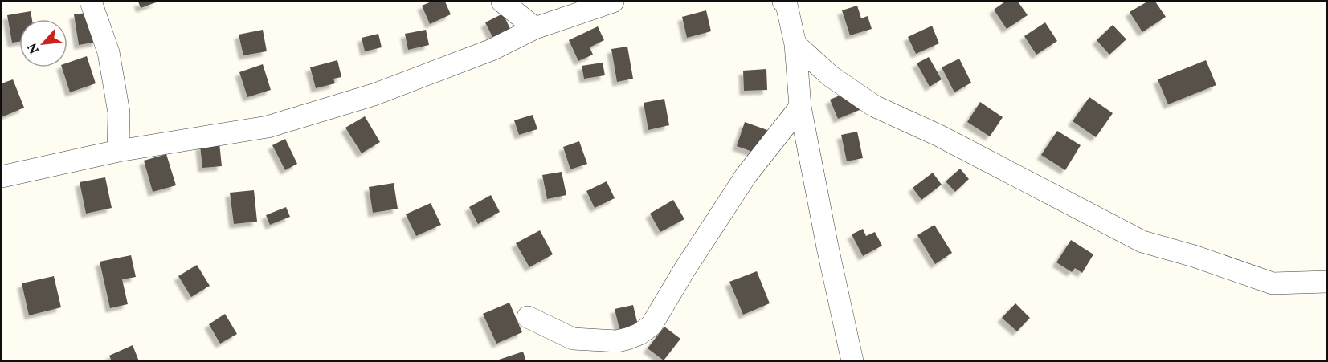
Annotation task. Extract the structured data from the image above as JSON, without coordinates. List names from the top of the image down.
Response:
{
  "north": "bottom left"
}
